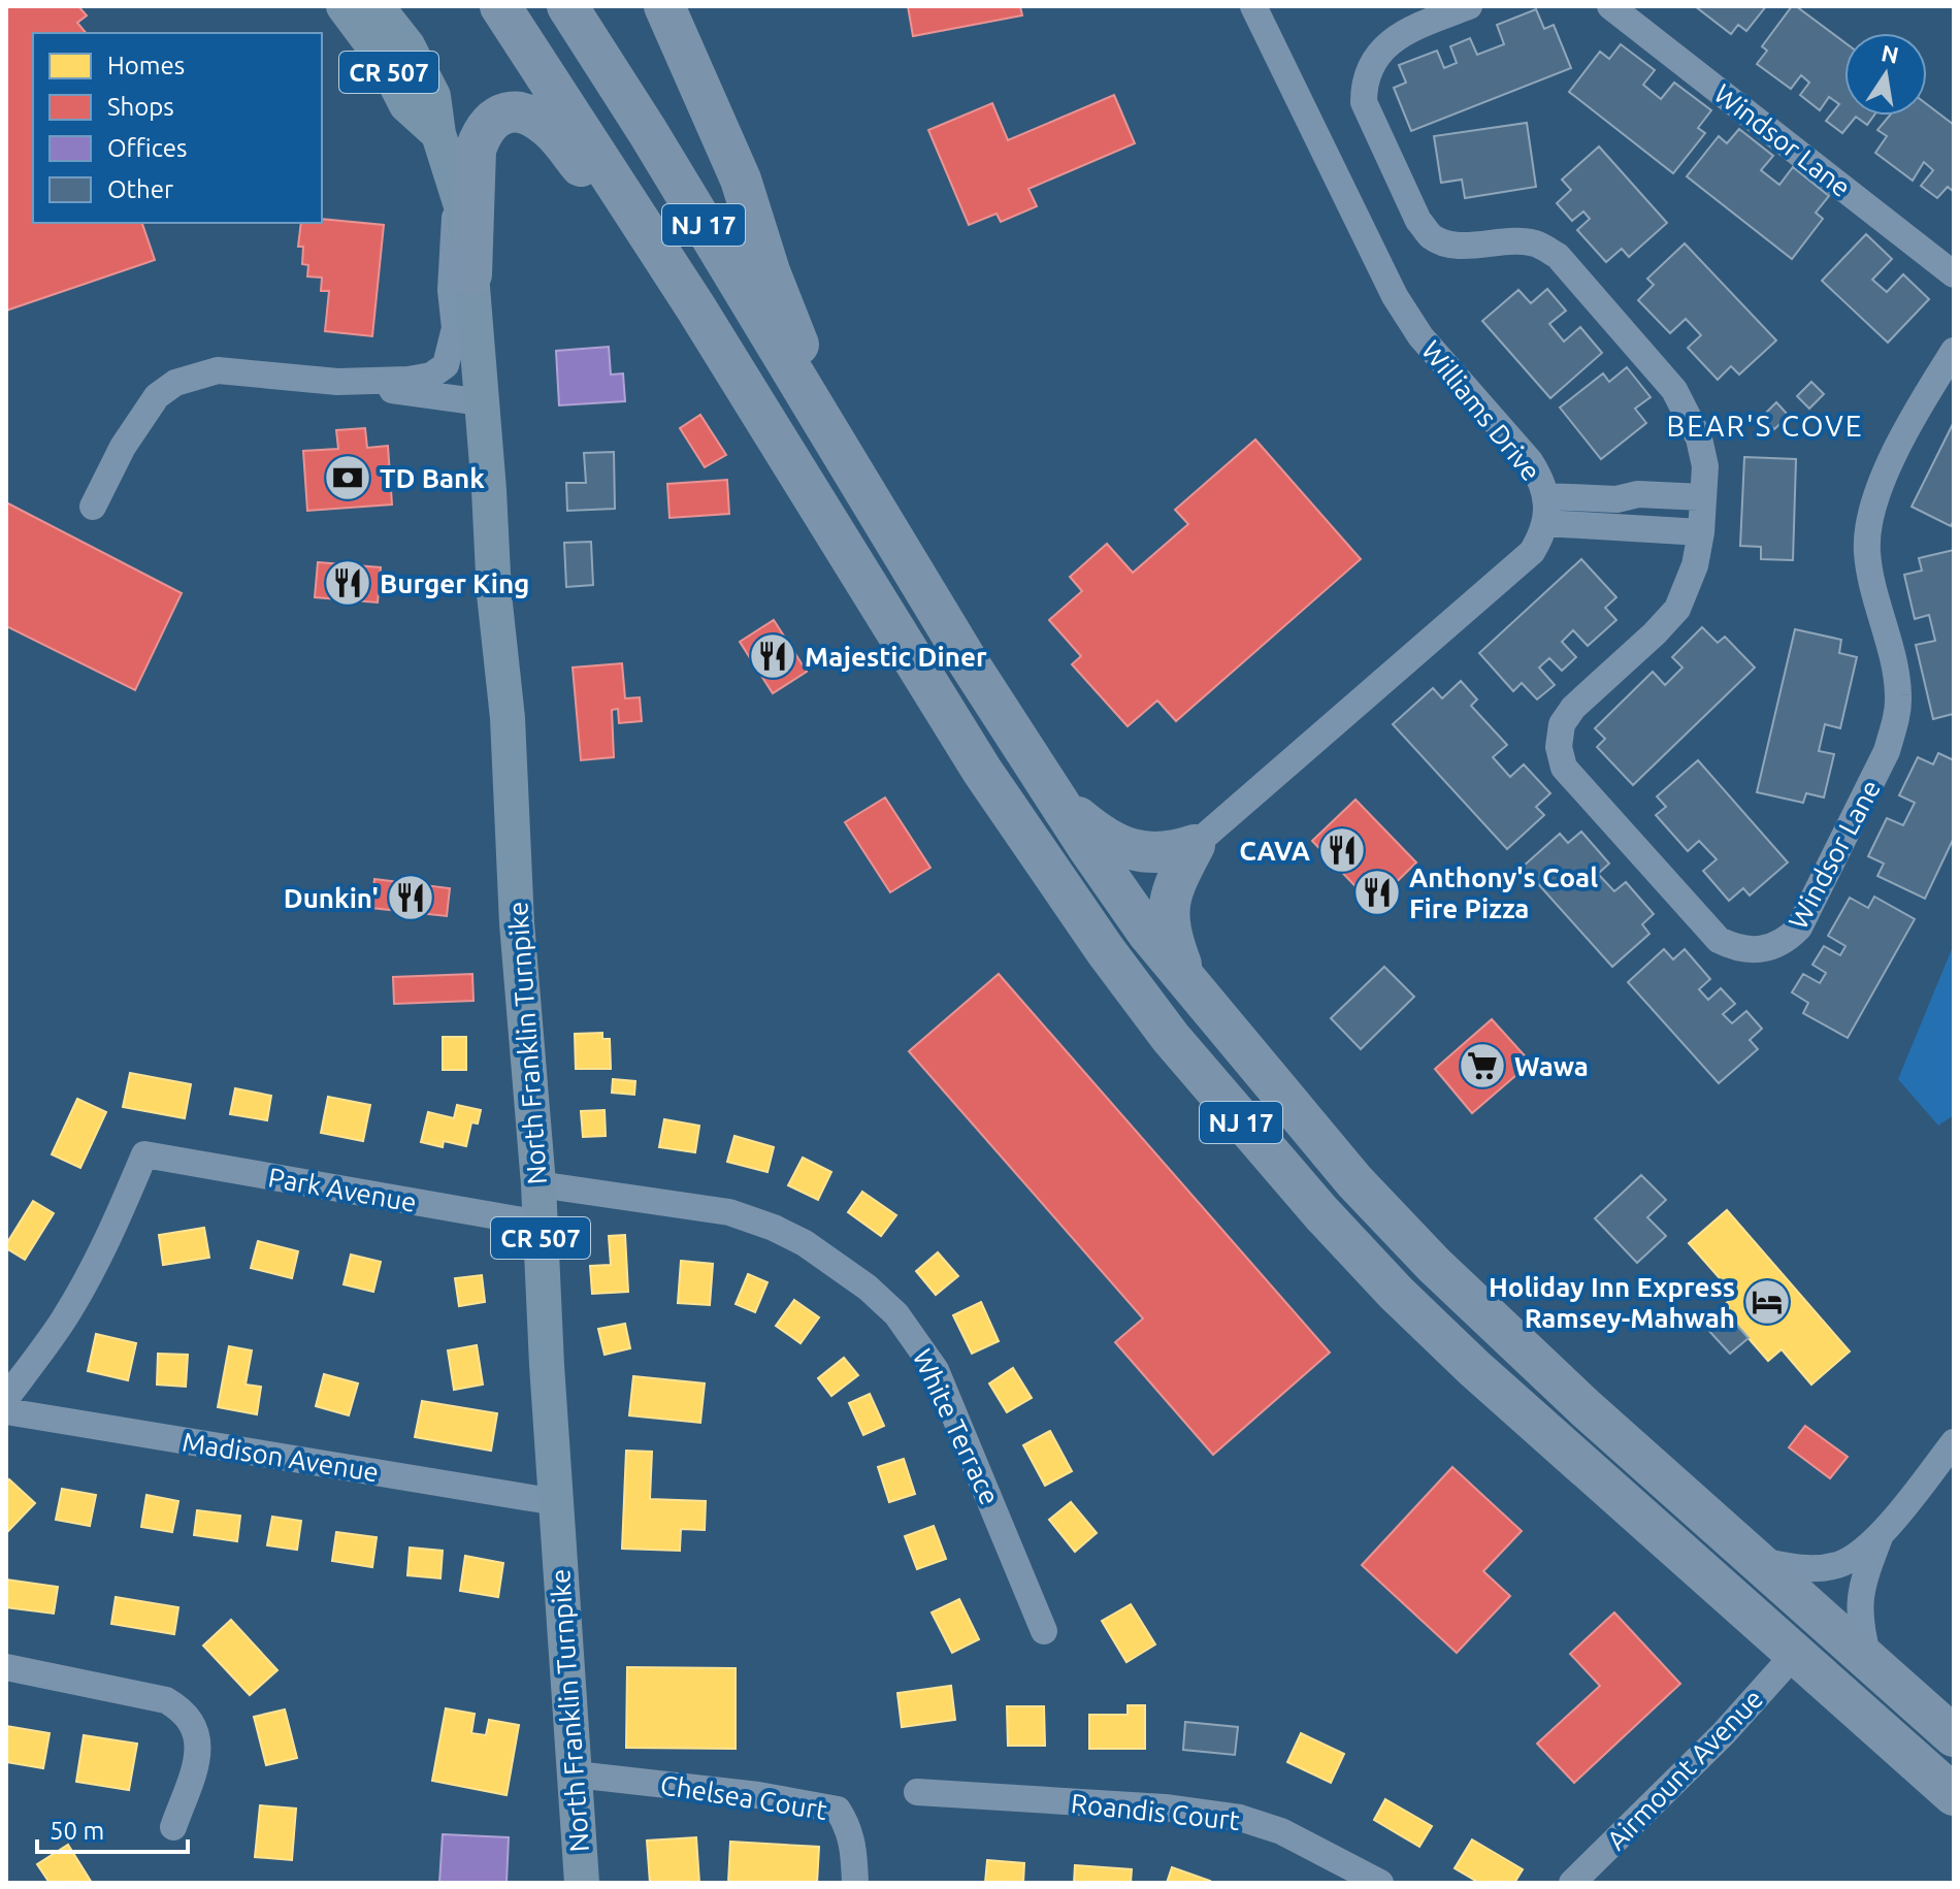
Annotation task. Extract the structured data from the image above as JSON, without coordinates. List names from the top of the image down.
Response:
{
  "streets": {
    "highway": ["NJ 17"],
    "main road": ["CR 507", "North Franklin Turnpike"],
    "street": [
      "Windsor Lane",
      "Williams Drive",
      "Park Avenue",
      "White Terrace",
      "Madison Avenue",
      "Airmount Avenue",
      "Chelsea Court",
      "Roandis Court"
    ]
  },
  "crossings": [
    ["CR 507", "North Franklin Turnpike"],
    ["NJ 17", "Airmount Avenue"],
    ["North Franklin Turnpike", "Park Avenue"],
    ["North Franklin Turnpike", "White Terrace"],
    ["North Franklin Turnpike", "Madison Avenue"],
    ["North Franklin Turnpike", "Chelsea Court"]
  ],
  "districts": ["BEAR'S COVE"],
  "places": {
    "bank": ["TD Bank"],
    "restaurant": [
      "Burger King",
      "Majestic Diner",
      "CAVA",
      "Anthony's Coal Fire Pizza",
      "Dunkin'"
    ],
    "supermarket": ["Wawa"],
    "hotel": ["Holiday Inn Express Ramsey-Mahwah"]
  },
  "legend": [
    "Homes",
    "Shops",
    "Offices",
    "Other"
  ],
  "scale_bar": "50 m",
  "north": "top"
}
